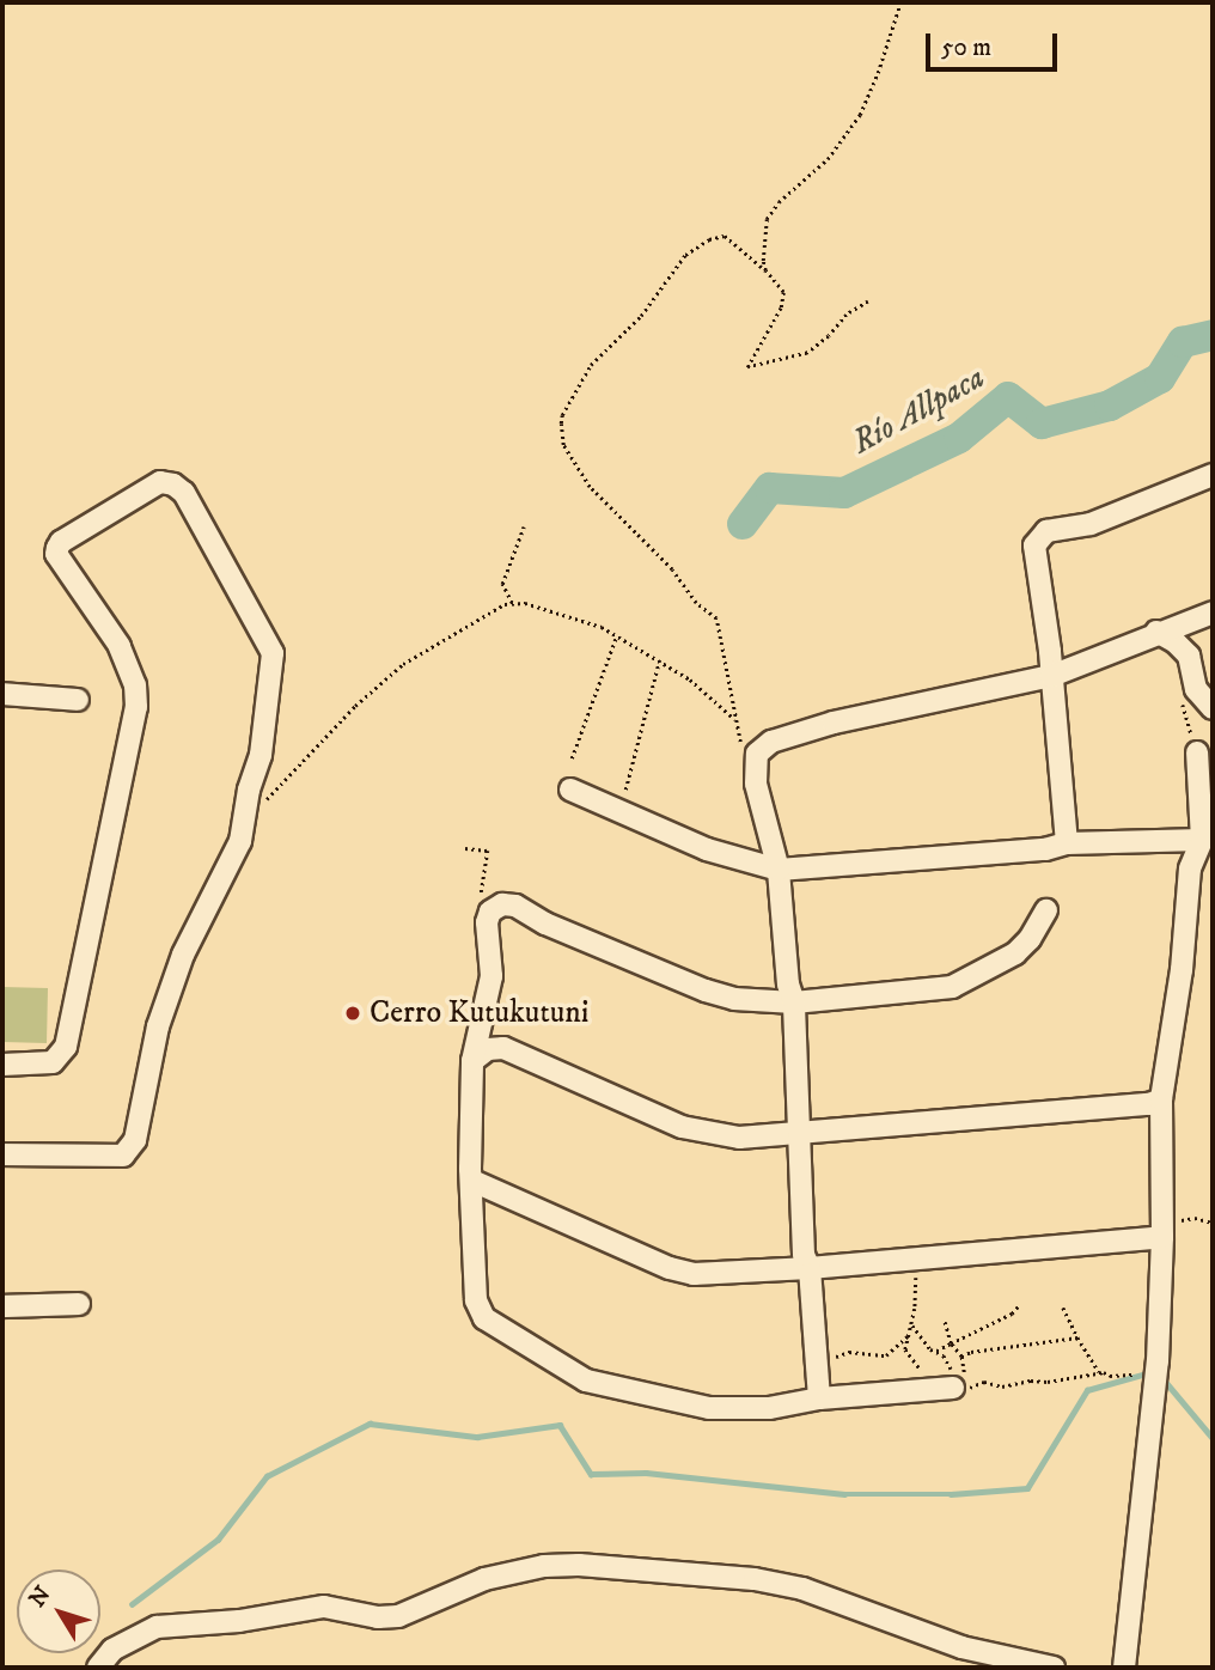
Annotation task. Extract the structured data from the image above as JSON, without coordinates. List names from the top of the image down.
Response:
{
  "water": ["Río Allpaca"],
  "places": ["Cerro Kutukutuni"],
  "scale_bar": "50 m",
  "north": "top left"
}
